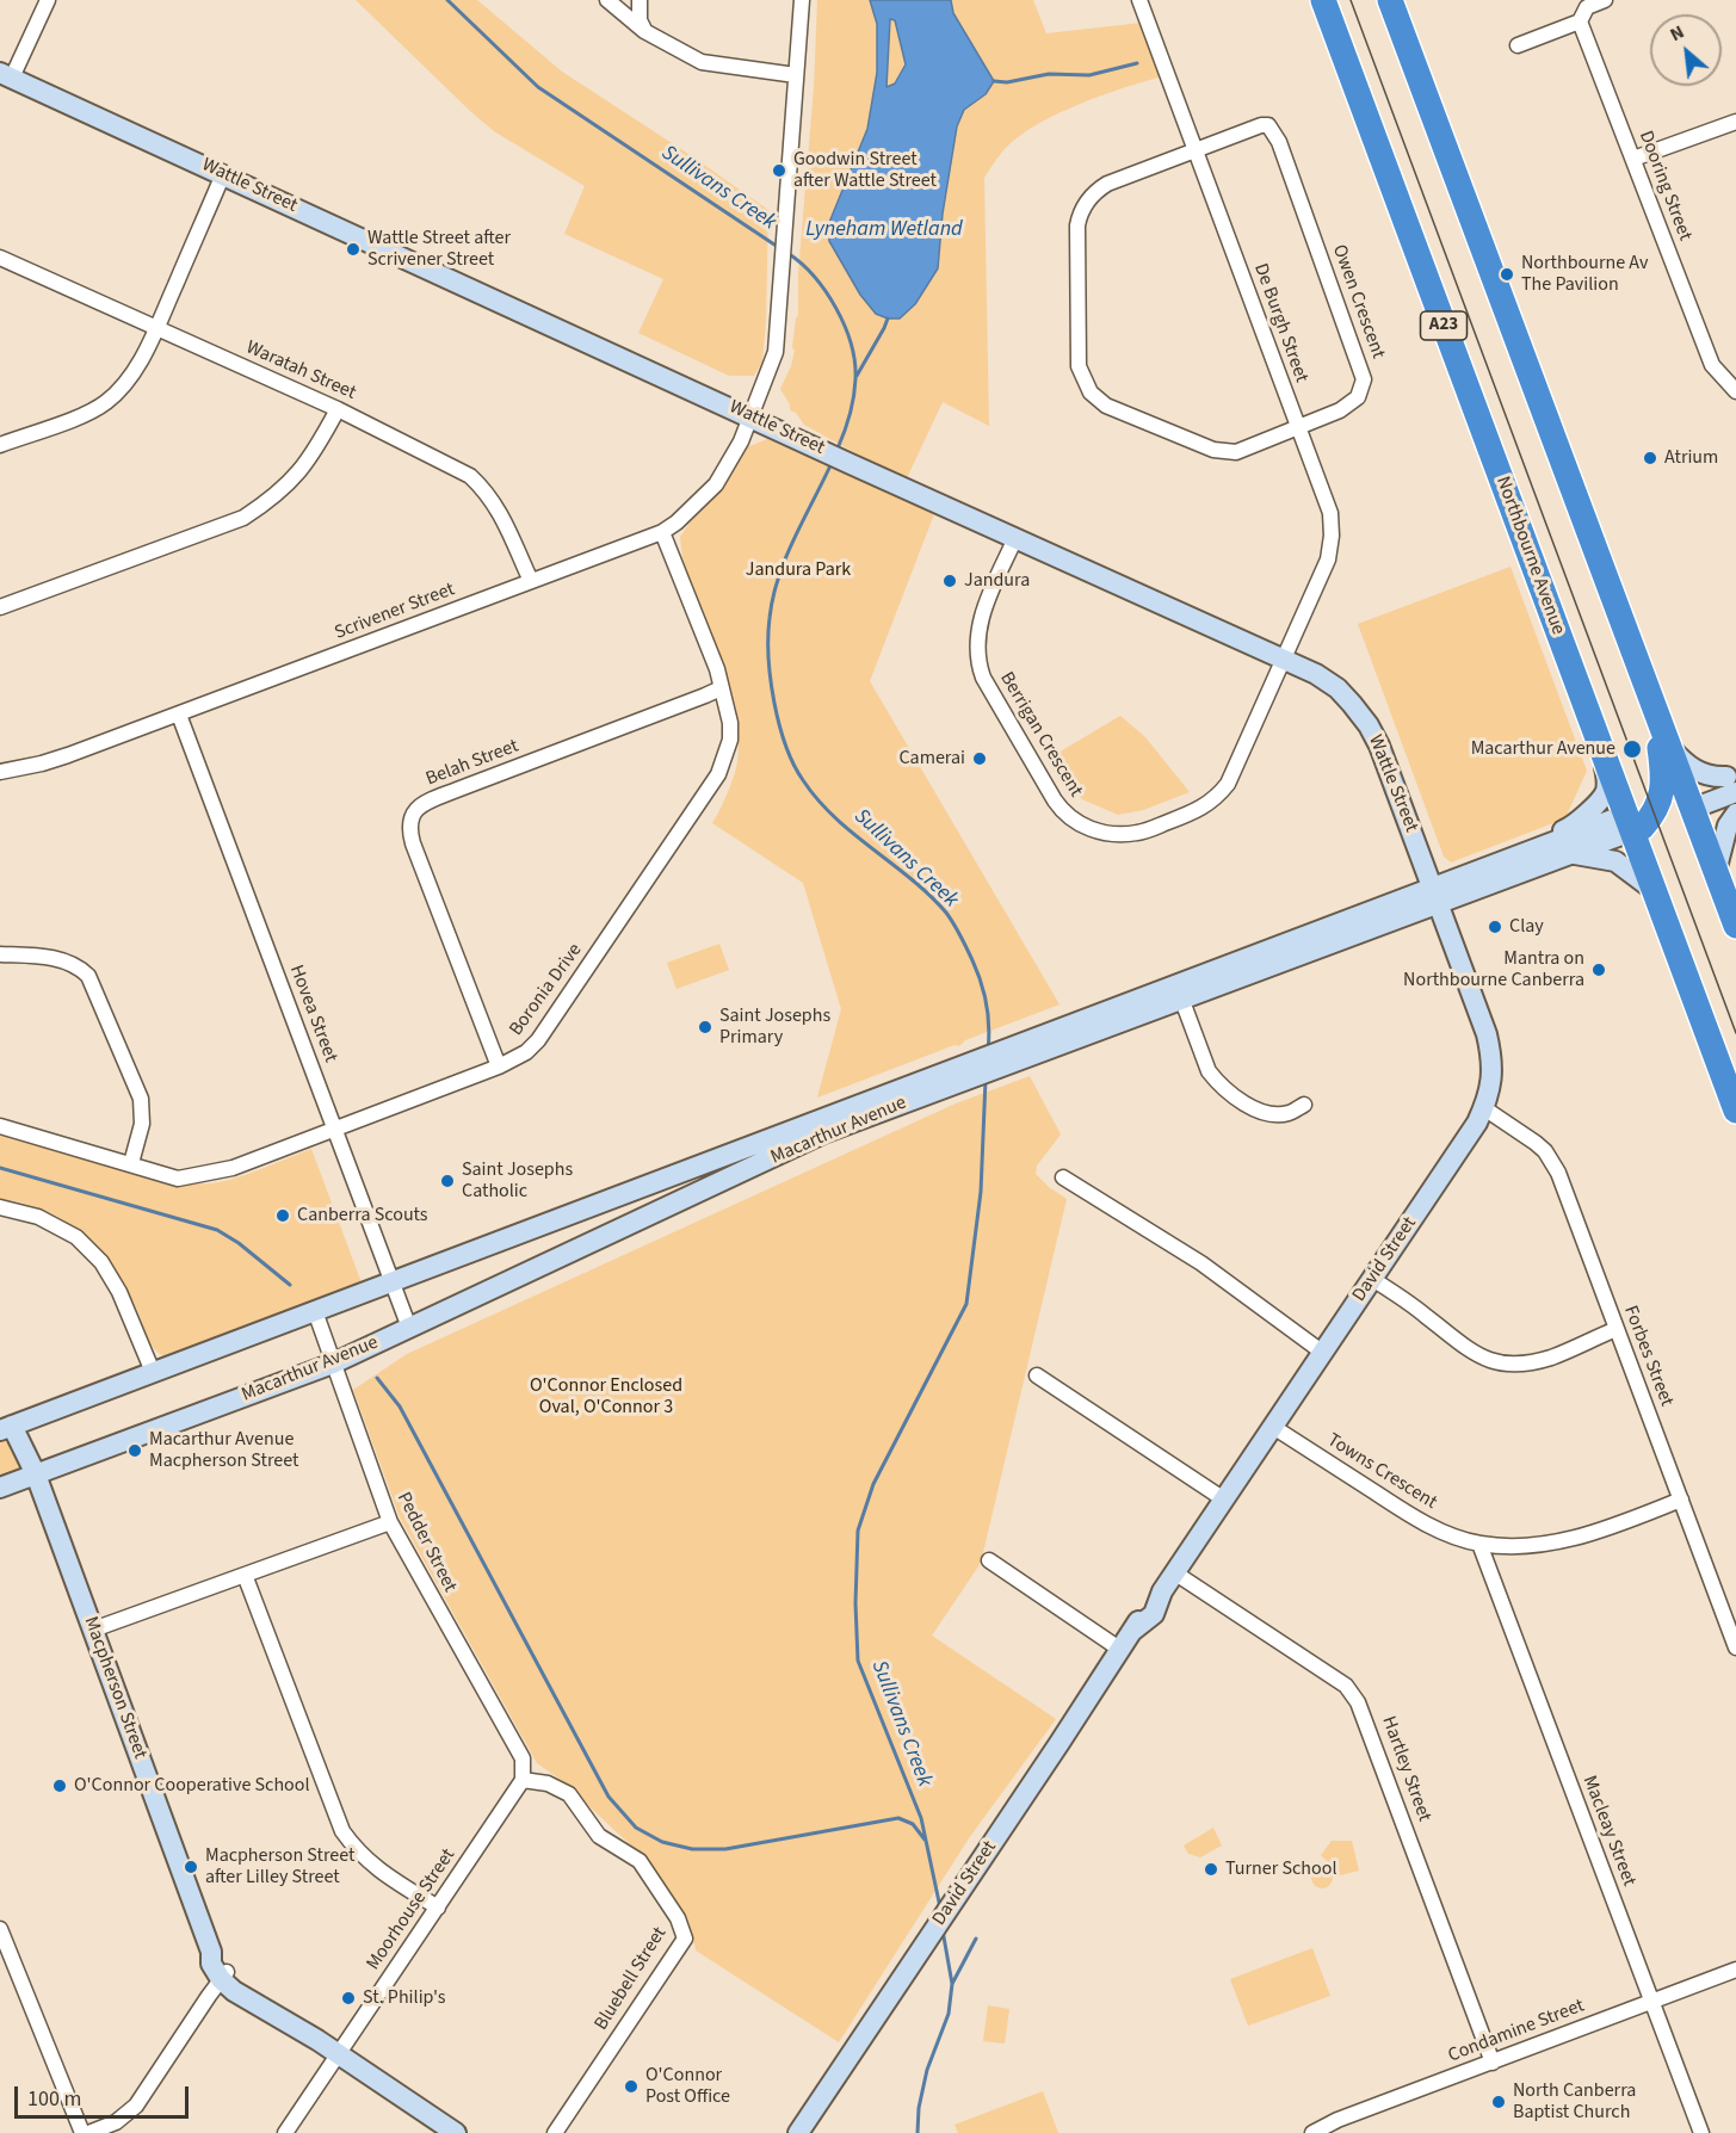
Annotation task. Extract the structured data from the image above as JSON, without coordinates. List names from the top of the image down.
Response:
{
  "streets": {
    "highway": ["A23", "Northbourne Avenue", "Macarthur Avenue"],
    "street": [
      "Wattle Street",
      "Dooring Street",
      "Owen Crescent",
      "De Burgh Street",
      "Waratah Street",
      "Scrivener Street",
      "Berrigan Crescent",
      "Belah Street",
      "Boronia Drive",
      "Hovea Street",
      "David Street",
      "Forbes Street",
      "Towns Crescent",
      "Pedder Street",
      "Macpherson Street",
      "Hartley Street",
      "Macleay Street",
      "Moorhouse Street",
      "Bluebell Street",
      "Condamine Street"
    ]
  },
  "crossings": [
    ["Wattle Street", "De Burgh Street"],
    ["Wattle Street", "Scrivener Street"],
    ["Wattle Street", "Berrigan Crescent"],
    ["Wattle Street", "Macarthur Avenue"],
    ["Wattle Street", "David Street"],
    ["Owen Crescent", "De Burgh Street"],
    ["De Burgh Street", "Berrigan Crescent"],
    ["Waratah Street", "Scrivener Street"],
    ["Northbourne Avenue", "Macarthur Avenue"],
    ["Scrivener Street", "Boronia Drive"],
    ["Scrivener Street", "Hovea Street"],
    ["Belah Street", "Boronia Drive"],
    ["Boronia Drive", "Hovea Street"],
    ["Hovea Street", "Macarthur Avenue"],
    ["Macarthur Avenue", "David Street"],
    ["Macarthur Avenue", "Pedder Street"],
    ["Macarthur Avenue", "Macpherson Street"],
    ["David Street", "Forbes Street"],
    ["David Street", "Towns Crescent"],
    ["David Street", "Hartley Street"],
    ["Forbes Street", "Towns Crescent"],
    ["Towns Crescent", "Macleay Street"],
    ["Pedder Street", "Moorhouse Street"],
    ["Pedder Street", "Bluebell Street"],
    ["Macpherson Street", "Moorhouse Street"],
    ["Hartley Street", "Condamine Street"],
    ["Macleay Street", "Condamine Street"],
    ["Moorhouse Street", "Bluebell Street"]
  ],
  "water": ["Sullivans Creek", "Lyneham Wetland"],
  "parks": ["Jandura Park", "O'Connor Enclosed Oval, O'Connor 3"],
  "places": [
    "Goodwin Street after Wattle Street",
    "Wattle Street after Scrivener Street",
    "Northbourne Av The Pavilion",
    "Atrium",
    "Jandura",
    "Macarthur Avenue",
    "Camerai",
    "Clay",
    "Mantra on Northbourne Canberra",
    "Saint Josephs Primary",
    "Saint Josephs Catholic",
    "Canberra Scouts",
    "Macarthur Avenue Macpherson Street",
    "O'Connor Cooperative School",
    "Macpherson Street after Lilley Street",
    "Turner School",
    "St. Philip's",
    "O'Connor Post Office",
    "North Canberra Baptist Church"
  ],
  "scale_bar": "100 m",
  "north": "top left"
}
